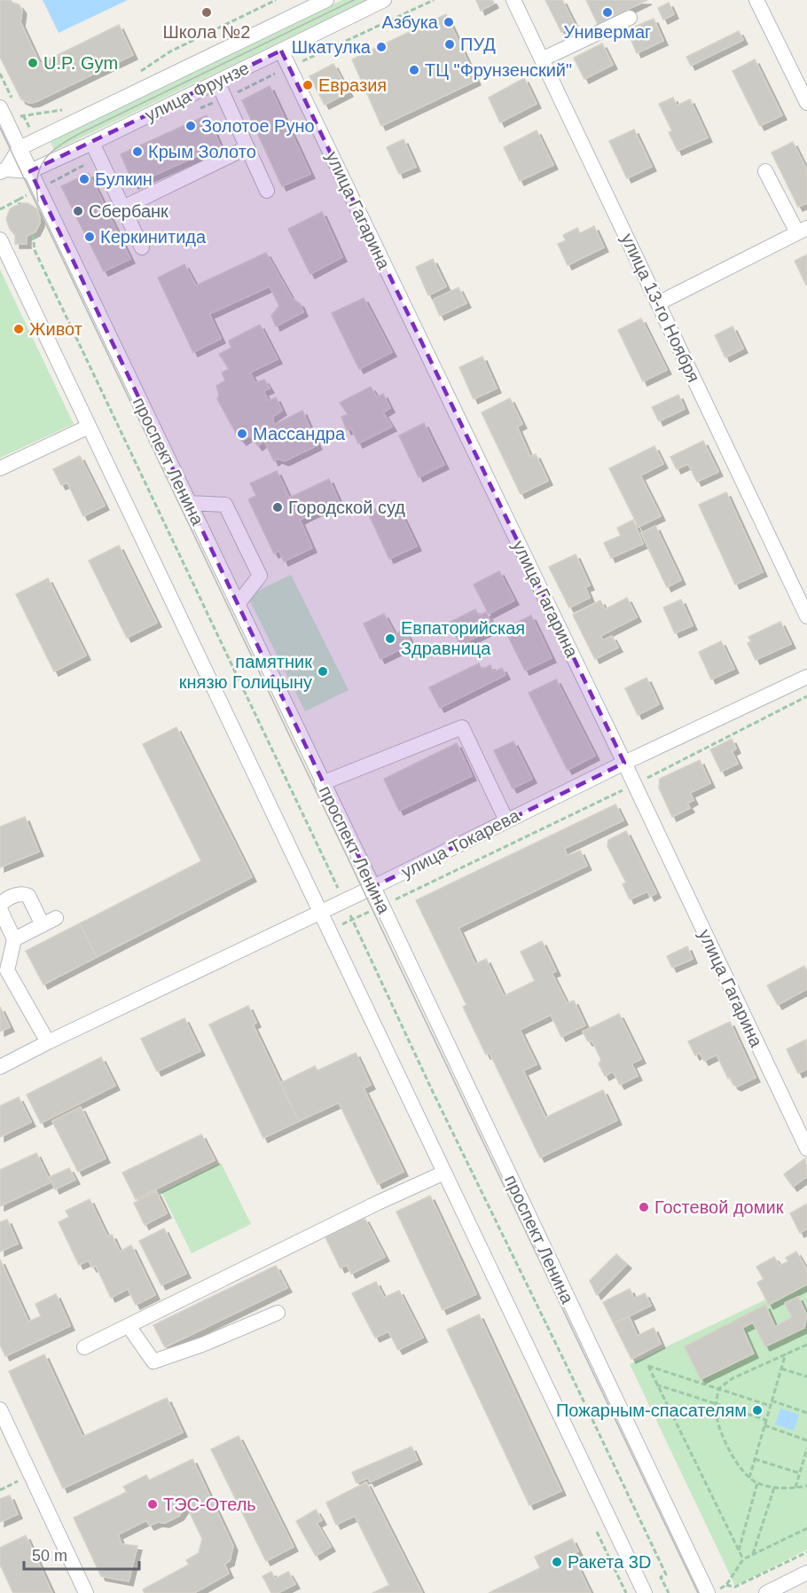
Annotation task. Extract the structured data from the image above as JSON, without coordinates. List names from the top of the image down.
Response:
{
  "streets": {
    "street": [
      "улица Фрунзе",
      "улица Гагарина",
      "улица 13-го Ноября",
      "проспект Ленина",
      "улица Токарева"
    ]
  },
  "crossings": [
    ["улица Фрунзе", "улица Гагарина"],
    ["улица Фрунзе", "проспект Ленина"],
    ["улица Гагарина", "улица Токарева"],
    ["проспект Ленина", "улица Токарева"]
  ],
  "places": [
    "Школа №2",
    "Универмаг",
    "Азбука",
    "ПУД",
    "Шкатулка",
    "U.P. Gym",
    "ТЦ \"Фрунзенский\"",
    "Евразия",
    "Золотое Руно",
    "Крым Золото",
    "Булкин",
    "Сбербанк",
    "Керкинитида",
    "Живот",
    "Массандра",
    "Городской суд",
    "Евпаторийская Здравница",
    "памятник князю Голицыну",
    "Гостевой домик",
    "Пожарным-спасателям",
    "ТЭС-Отель",
    "Ракета 3D"
  ],
  "scale_bar": "50 m"
}
